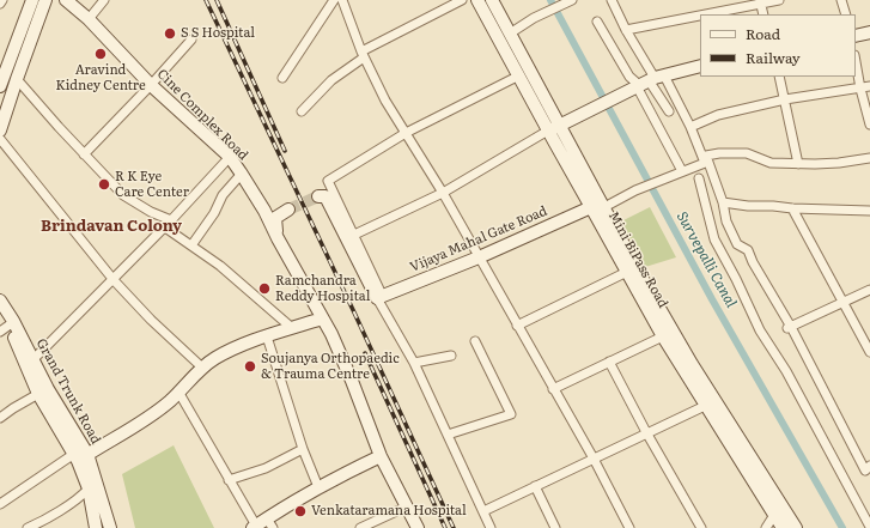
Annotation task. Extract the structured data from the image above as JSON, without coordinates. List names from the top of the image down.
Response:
{
  "streets": {
    "main road": [
      "Cine Complex Road",
      "Vijaya Mahal Gate Road",
      "Mini BiPass Road",
      "Grand Trunk Road"
    ]
  },
  "crossings": [
    ["Vijaya Mahal Gate Road", "Mini BiPass Road"]
  ],
  "districts": ["Brindavan Colony"],
  "water": ["Survepalli Canal"],
  "places": [
    "S S Hospital",
    "Aravind Kidney Centre",
    "R K Eye Care Center",
    "Ramchandra Reddy Hospital",
    "Soujanya Orthopaedic & Trauma Centre",
    "Venkataramana Hospital"
  ],
  "legend": ["Road", "Railway"]
}
